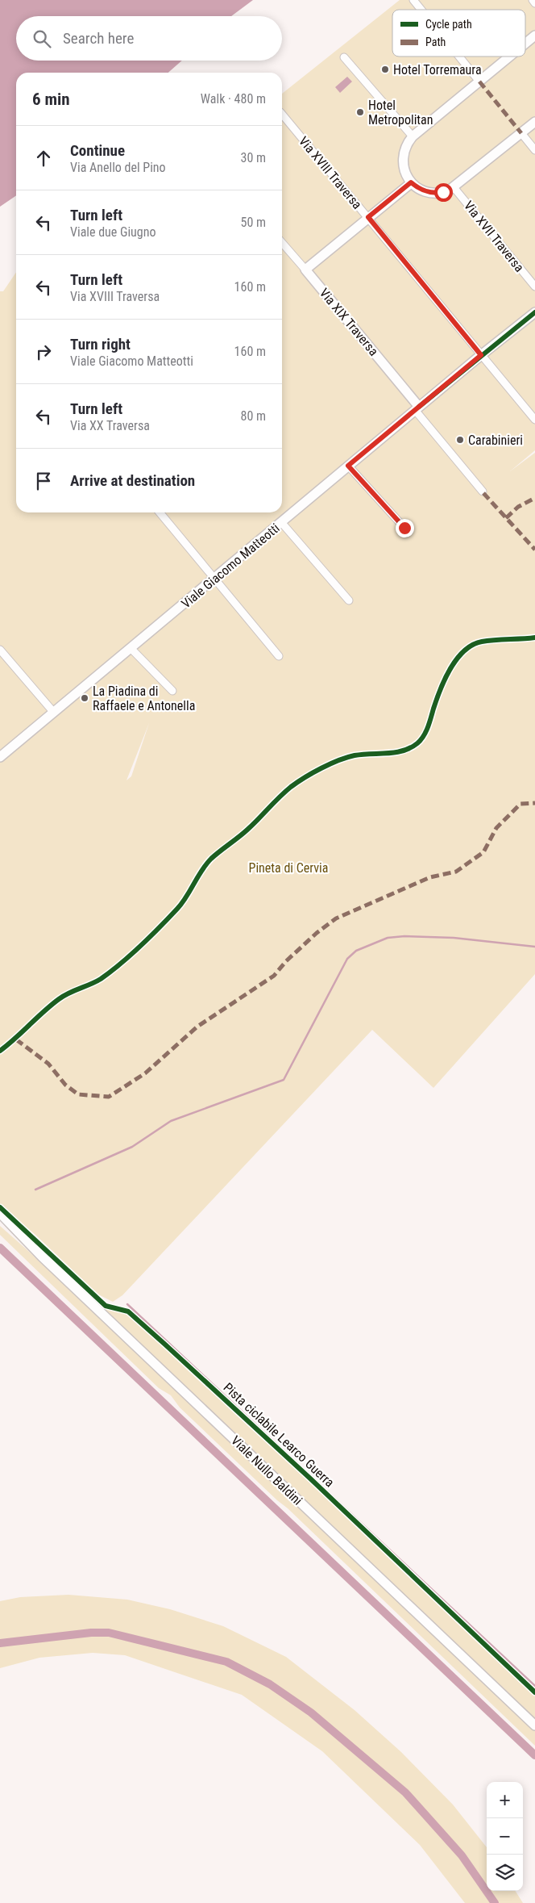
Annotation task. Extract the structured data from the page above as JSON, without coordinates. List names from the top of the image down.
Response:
{
  "streets": {
    "street": [
      "Via XVIII Traversa",
      "Via XVII Traversa",
      "Via XIX Traversa",
      "Viale Giacomo Matteotti",
      "Viale Nullo Baldini"
    ],
    "cycle path": ["Pista ciclabile Learco Guerra"]
  },
  "crossings": [
    ["Via XVIII Traversa", "Viale Giacomo Matteotti"],
    ["Via XIX Traversa", "Viale Giacomo Matteotti"]
  ],
  "parks": ["Pineta di Cervia"],
  "places": [
    "Hotel Torremaura",
    "Hotel Metropolitan",
    "Carabinieri",
    "La Piadina di Raffaele e Antonella"
  ],
  "legend": ["Cycle path", "Path"],
  "page": {
    "search": "Search here",
    "heading": ["6 min", "Walk · 480 m"],
    "list": [
      ["Continue", "Via Anello del Pino", "30 m"],
      ["Turn left", "Viale due Giugno", "50 m"],
      ["Turn left", "Via XVIII Traversa", "160 m"],
      ["Turn right", "Viale Giacomo Matteotti", "160 m"],
      ["Turn left", "Via XX Traversa", "80 m"],
      "Arrive at destination"
    ],
    "map_buttons": ["+", "−"]
  }
}
